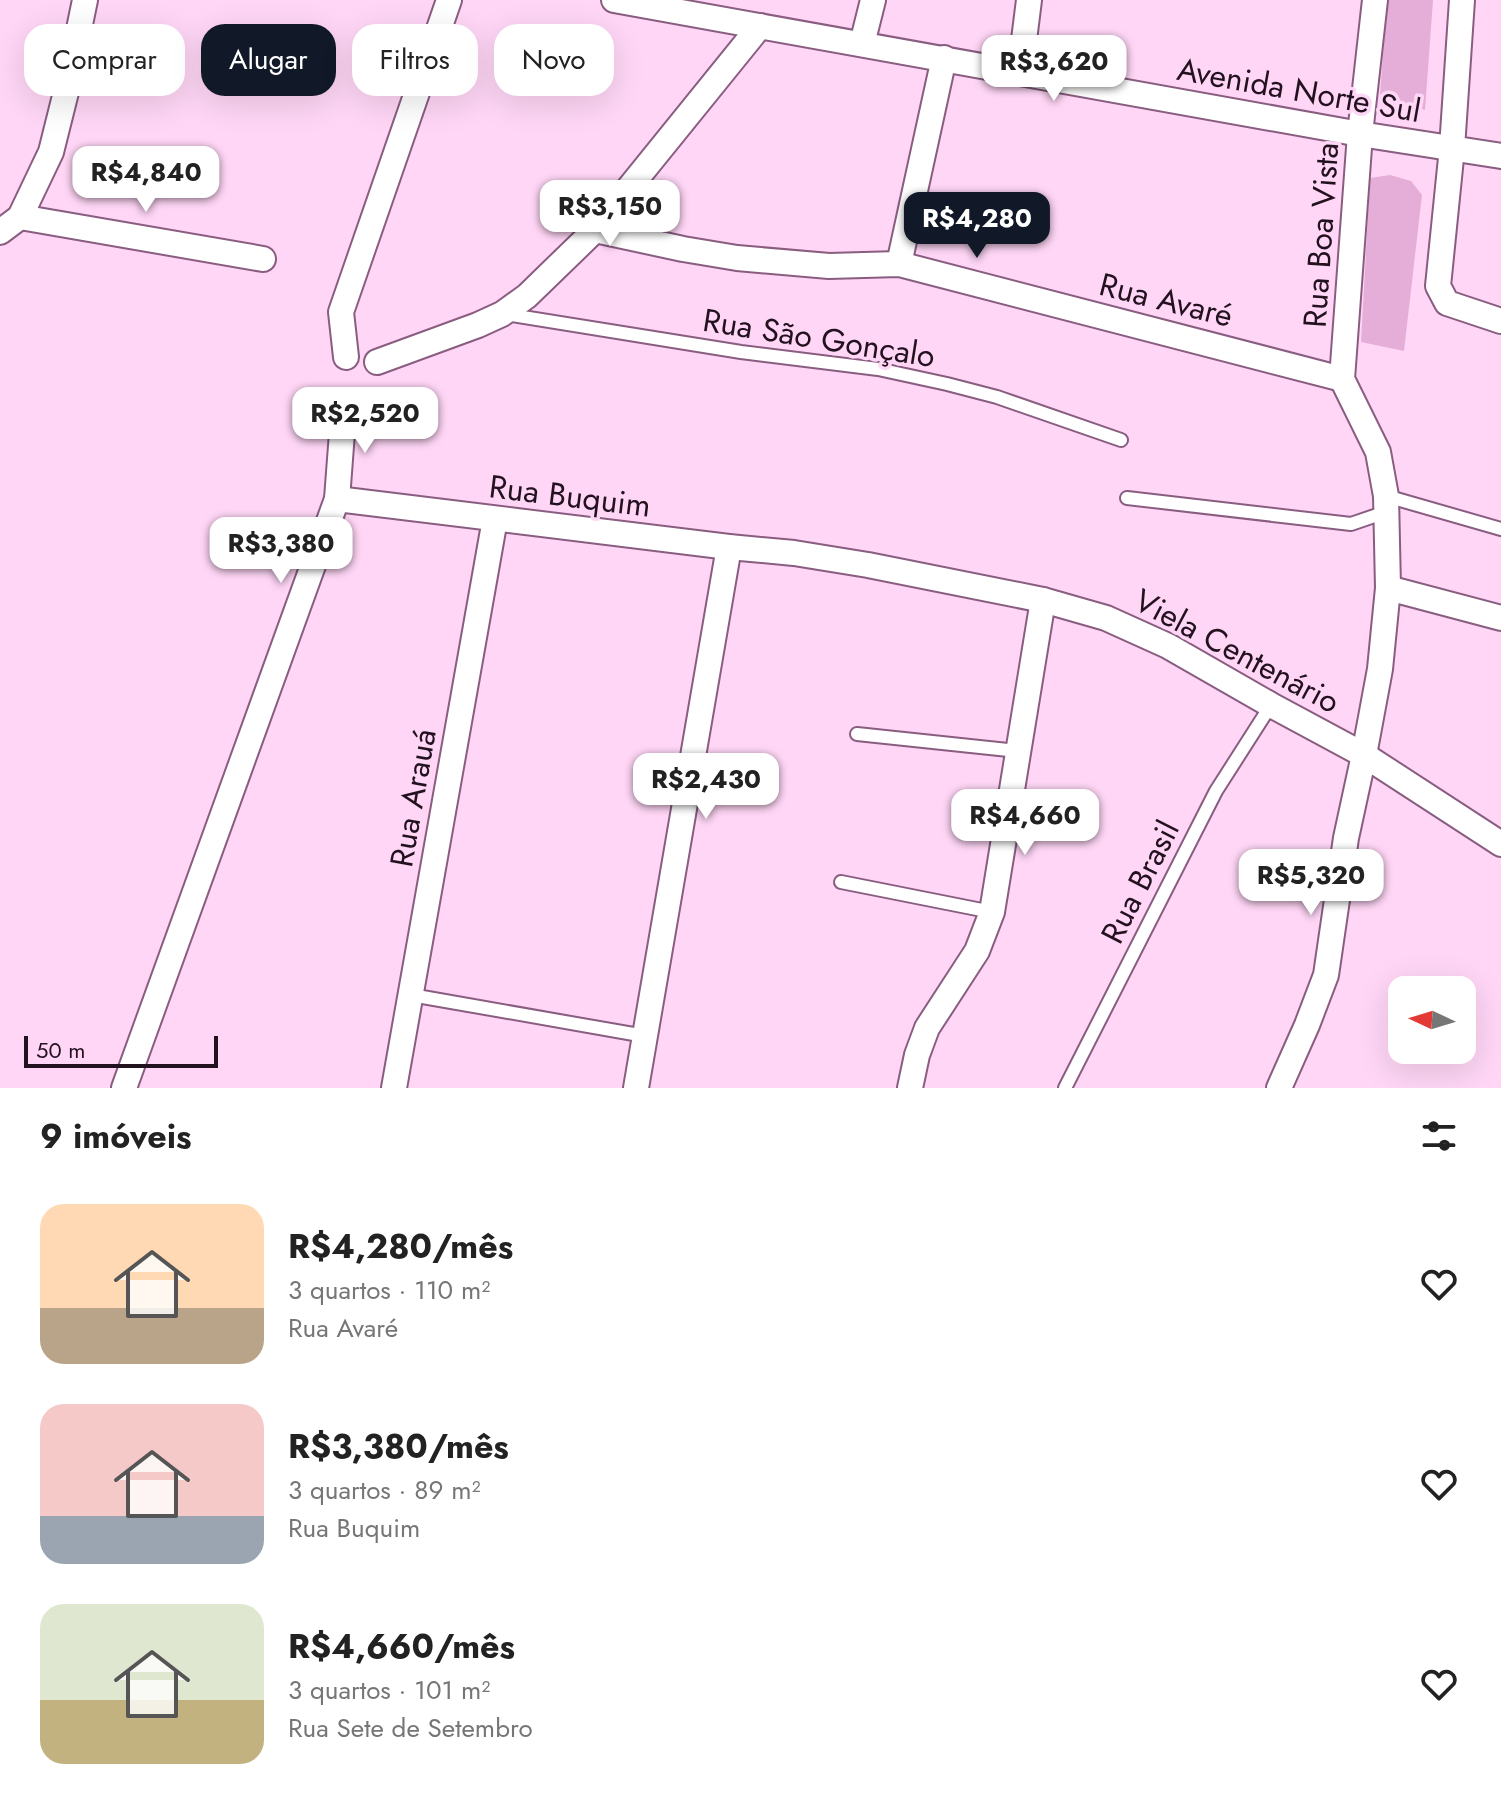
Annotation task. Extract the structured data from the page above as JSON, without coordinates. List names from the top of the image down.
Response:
{
  "streets": {
    "street": [
      "Avenida Norte Sul",
      "Rua Boa Vista",
      "Rua Avaré",
      "Rua Buquim",
      "Viela Centenário",
      "Rua Arauá"
    ],
    "lane": ["Rua São Gonçalo", "Rua Brasil"]
  },
  "crossings": [
    ["Avenida Norte Sul", "Rua Boa Vista"],
    ["Rua Boa Vista", "Rua Avaré"],
    ["Rua Buquim", "Viela Centenário"],
    ["Rua Buquim", "Rua Arauá"],
    ["Viela Centenário", "Rua Brasil"]
  ],
  "scale_bar": "50 m",
  "north": "left",
  "page": {
    "chip": [
      "Comprar",
      "Alugar",
      "Filtros",
      "Novo"
    ],
    "price": [
      "R$3,620",
      "R$4,840",
      "R$3,150",
      "R$4,280",
      "R$2,520",
      "R$3,380",
      "R$2,430",
      "R$4,660",
      "R$5,320"
    ],
    "scale": "50 m",
    "heading": "9 imóveis",
    "list": [
      {
        "name": "R$4,280/mês",
        "note": "3 quartos · 110 m² · Rua Avaré"
      },
      {
        "name": "R$3,380/mês",
        "note": "3 quartos · 89 m² · Rua Buquim"
      },
      {
        "name": "R$4,660/mês",
        "note": "3 quartos · 101 m² · Rua Sete de Setembro"
      }
    ]
  }
}
